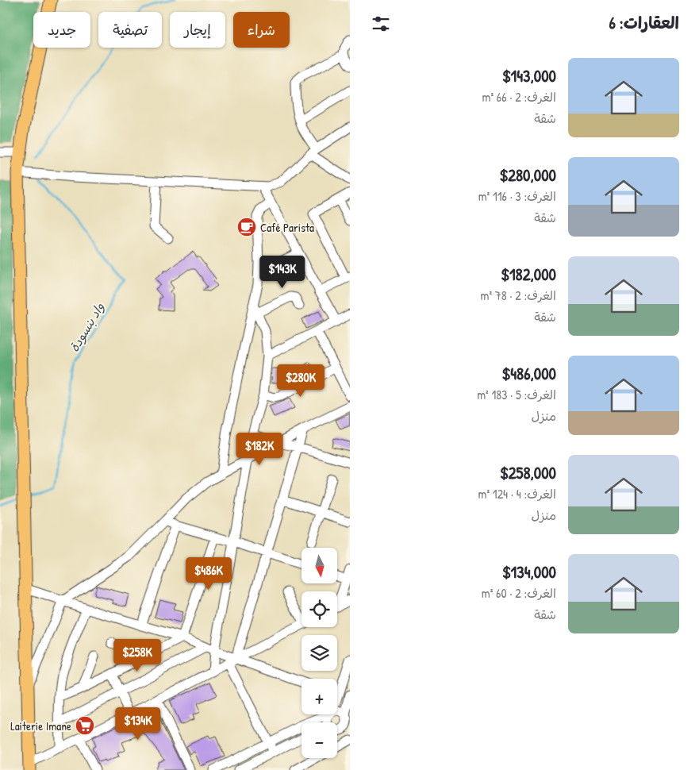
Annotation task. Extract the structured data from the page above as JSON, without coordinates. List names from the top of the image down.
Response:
{
  "water": ["واد بنسودة"],
  "places": {
    "cafe": ["Café Parista"],
    "supermarket": ["Laiterie Imane"]
  },
  "north": "bottom",
  "page": {
    "heading": "العقارات: 6",
    "chip": [
      "شراء",
      "إيجار",
      "تصفية",
      "جديد"
    ],
    "list": [
      {
        "name": "$143,000",
        "note": "الغرف: 2 · 66 m² · شقة"
      },
      {
        "name": "$280,000",
        "note": "الغرف: 3 · 116 m² · شقة"
      },
      {
        "name": "$182,000",
        "note": "الغرف: 2 · 78 m² · شقة"
      },
      {
        "name": "$486,000",
        "note": "الغرف: 5 · 183 m² · منزل"
      },
      {
        "name": "$258,000",
        "note": "الغرف: 4 · 124 m² · منزل"
      },
      {
        "name": "$134,000",
        "note": "الغرف: 2 · 60 m² · شقة"
      }
    ],
    "price": [
      "$143K",
      "$280K",
      "$182K",
      "$486K",
      "$258K",
      "$134K"
    ],
    "map_buttons": ["+", "−"]
  }
}
